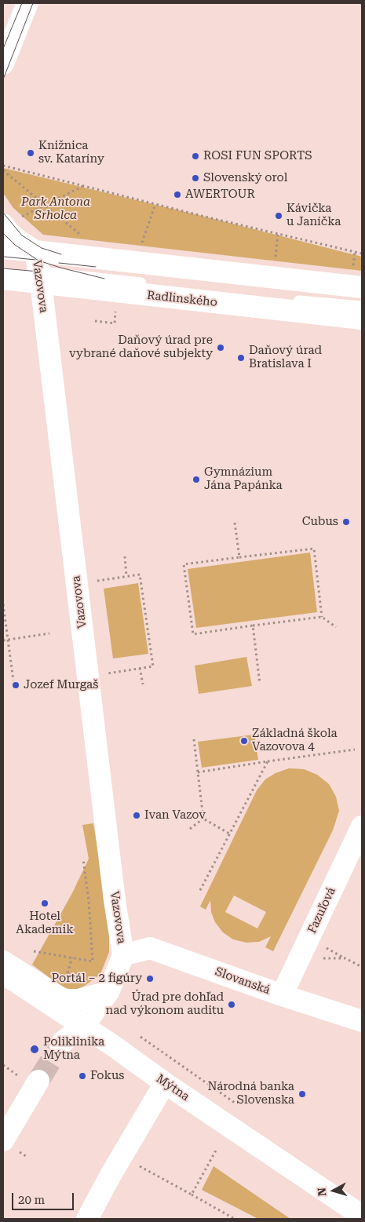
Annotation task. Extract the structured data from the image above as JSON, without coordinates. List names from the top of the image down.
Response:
{
  "streets": {
    "street": [
      "Vazovova",
      "Radlinského",
      "Fazuľová",
      "Slovanská",
      "Mýtna"
    ]
  },
  "crossings": [
    ["Vazovova", "Radlinského"],
    ["Vazovova", "Slovanská"],
    ["Vazovova", "Mýtna"],
    ["Fazuľová", "Slovanská"]
  ],
  "parks": ["Park Antona Srholca"],
  "places": [
    "Knižnica sv. Kataríny",
    "ROSI FUN SPORTS",
    "Slovenský orol",
    "AWERTOUR",
    "Kávička u Janíčka",
    "Daňový úrad pre vybrané daňové subjekty",
    "Daňový úrad Bratislava I",
    "Gymnázium Jána Papánka",
    "Cubus",
    "Jozef Murgaš",
    "Základná škola Vazovova 4",
    "Ivan Vazov",
    "Hotel Akademik",
    "Portál – 2 figúry",
    "Úrad pre dohľad nad výkonom auditu",
    "Poliklinika Mýtna",
    "Fokus",
    "Národná banka Slovenska"
  ],
  "scale_bar": "20 m",
  "north": "left"
}
